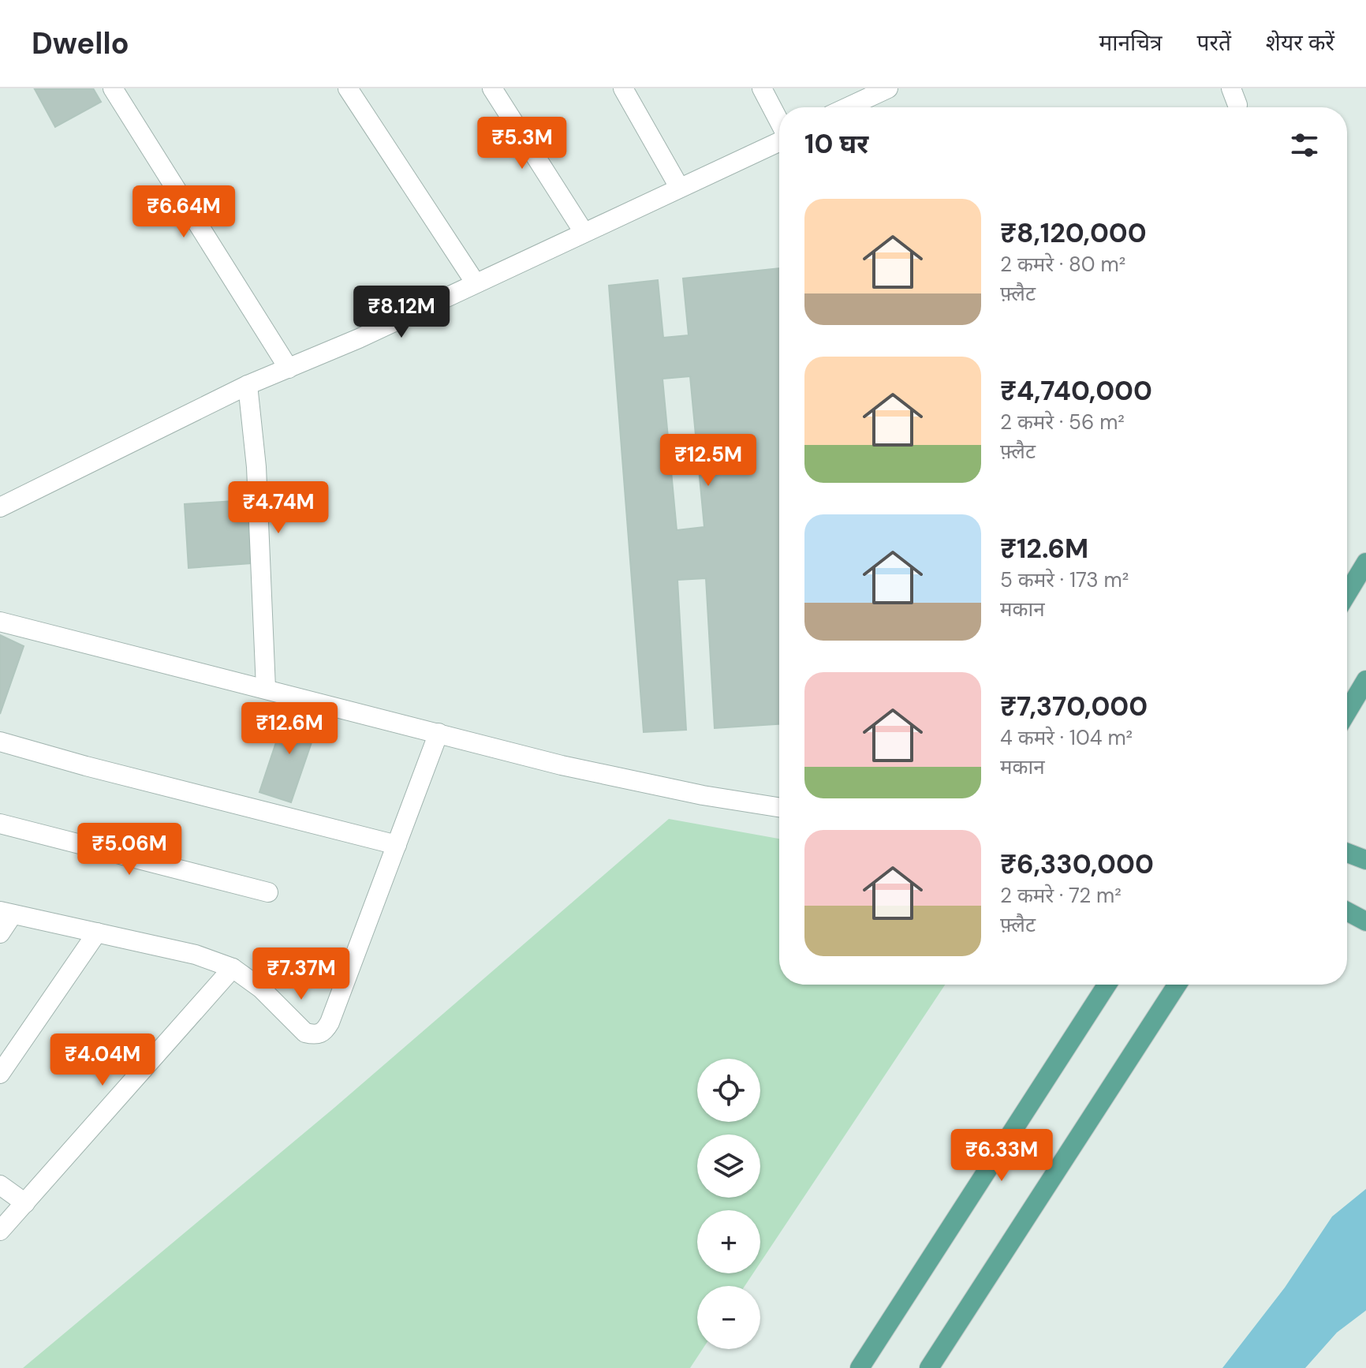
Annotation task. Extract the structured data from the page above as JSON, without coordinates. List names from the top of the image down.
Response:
{
  "page": {
    "header": "Dwello",
    "nav": ["मानचित्र", "परतें", "शेयर करें"],
    "heading": "10 घर",
    "price": [
      "₹5.3M",
      "₹6.64M",
      "₹8.12M",
      "₹12.5M",
      "₹4.74M",
      "₹12.6M",
      "₹5.06M",
      "₹7.37M",
      "₹4.04M",
      "₹6.33M"
    ],
    "list": [
      {
        "name": "₹8,120,000",
        "note": "2 कमरे · 80 m² · फ़्लैट"
      },
      {
        "name": "₹4,740,000",
        "note": "2 कमरे · 56 m² · फ़्लैट"
      },
      {
        "name": "₹12.6M",
        "note": "5 कमरे · 173 m² · मकान"
      },
      {
        "name": "₹7,370,000",
        "note": "4 कमरे · 104 m² · मकान"
      },
      {
        "name": "₹6,330,000",
        "note": "2 कमरे · 72 m² · फ़्लैट"
      }
    ],
    "map_buttons": ["+", "−"]
  }
}
